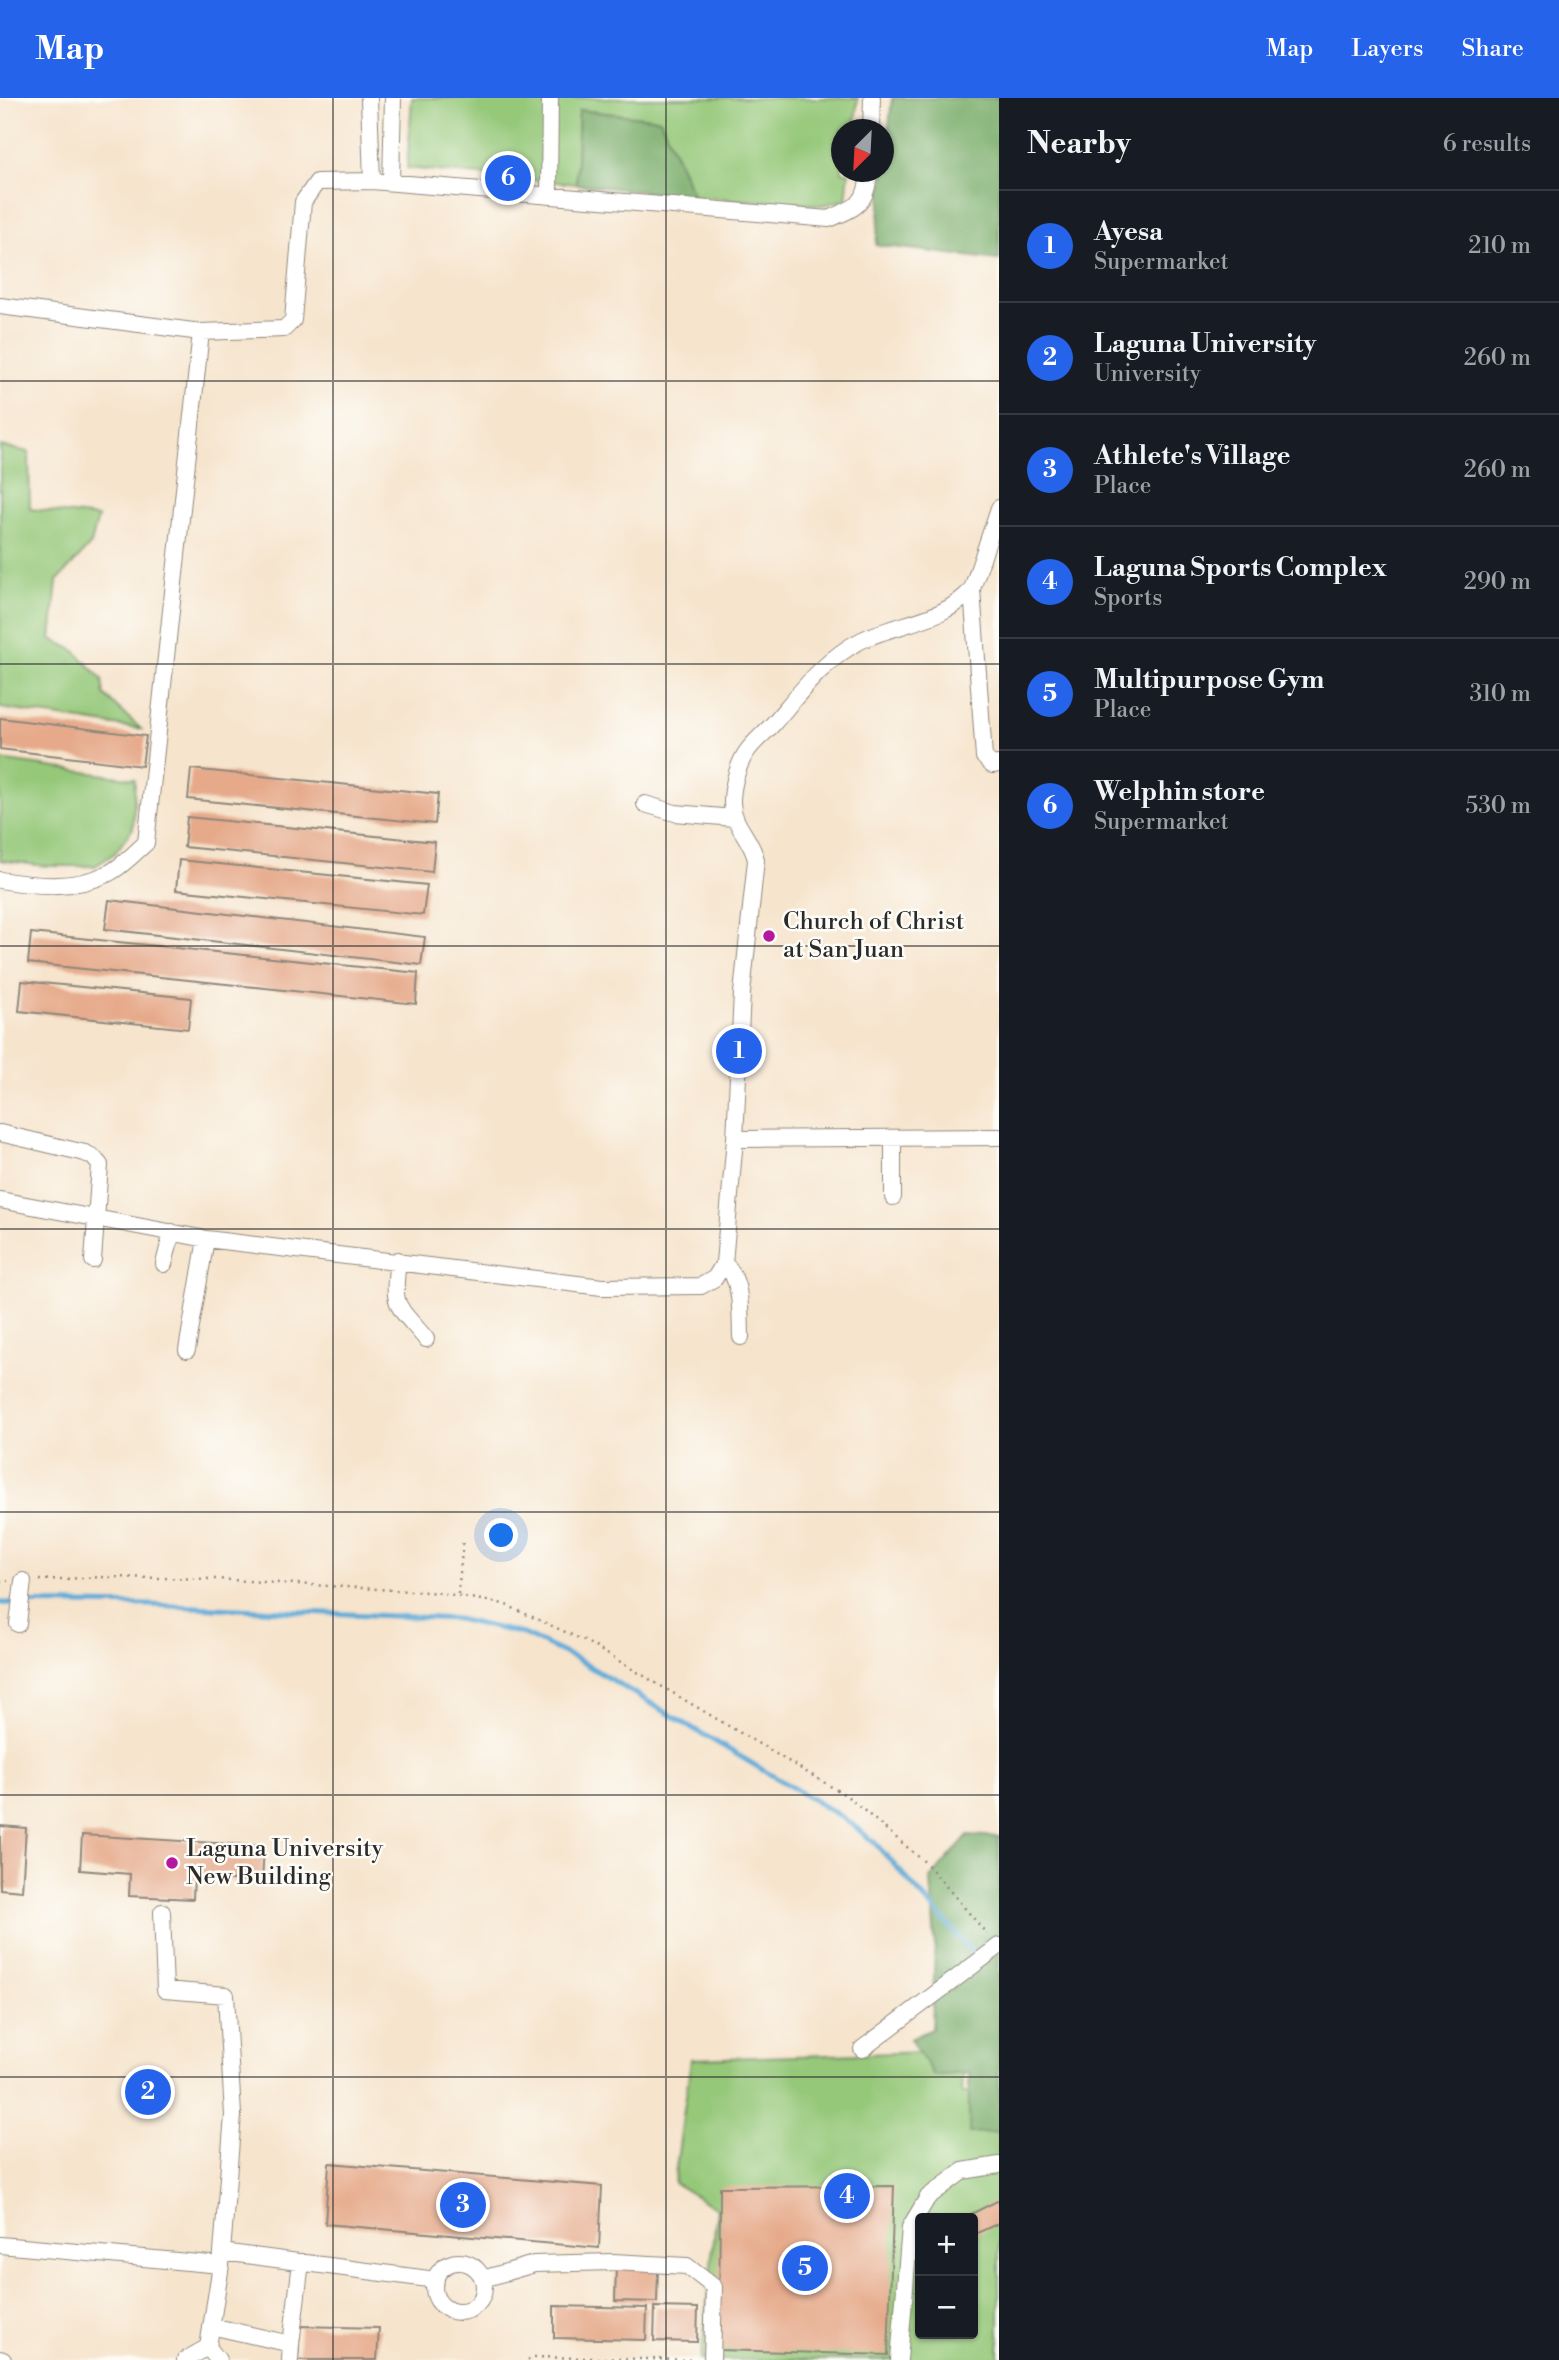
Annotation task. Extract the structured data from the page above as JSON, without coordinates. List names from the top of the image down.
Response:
{
  "places": ["Church of Christ at San Juan", "Laguna University New Building"],
  "north": "bottom left",
  "page": {
    "header": "Map",
    "nav": ["Map", "Layers", "Share"],
    "heading": ["Nearby", "6 results"],
    "pins": [
      "6",
      "1",
      "2",
      "4",
      "3",
      "5"
    ],
    "list": [
      {
        "mark": "1",
        "name": "Ayesa",
        "note": "Supermarket",
        "value": "210 m"
      },
      {
        "mark": "2",
        "name": "Laguna University",
        "note": "University",
        "value": "260 m"
      },
      {
        "mark": "3",
        "name": "Athlete's Village",
        "note": "Place",
        "value": "260 m"
      },
      {
        "mark": "4",
        "name": "Laguna Sports Complex",
        "note": "Sports",
        "value": "290 m"
      },
      {
        "mark": "5",
        "name": "Multipurpose Gym",
        "note": "Place",
        "value": "310 m"
      },
      {
        "mark": "6",
        "name": "Welphin store",
        "note": "Supermarket",
        "value": "530 m"
      }
    ],
    "map_buttons": ["+", "−"]
  }
}
